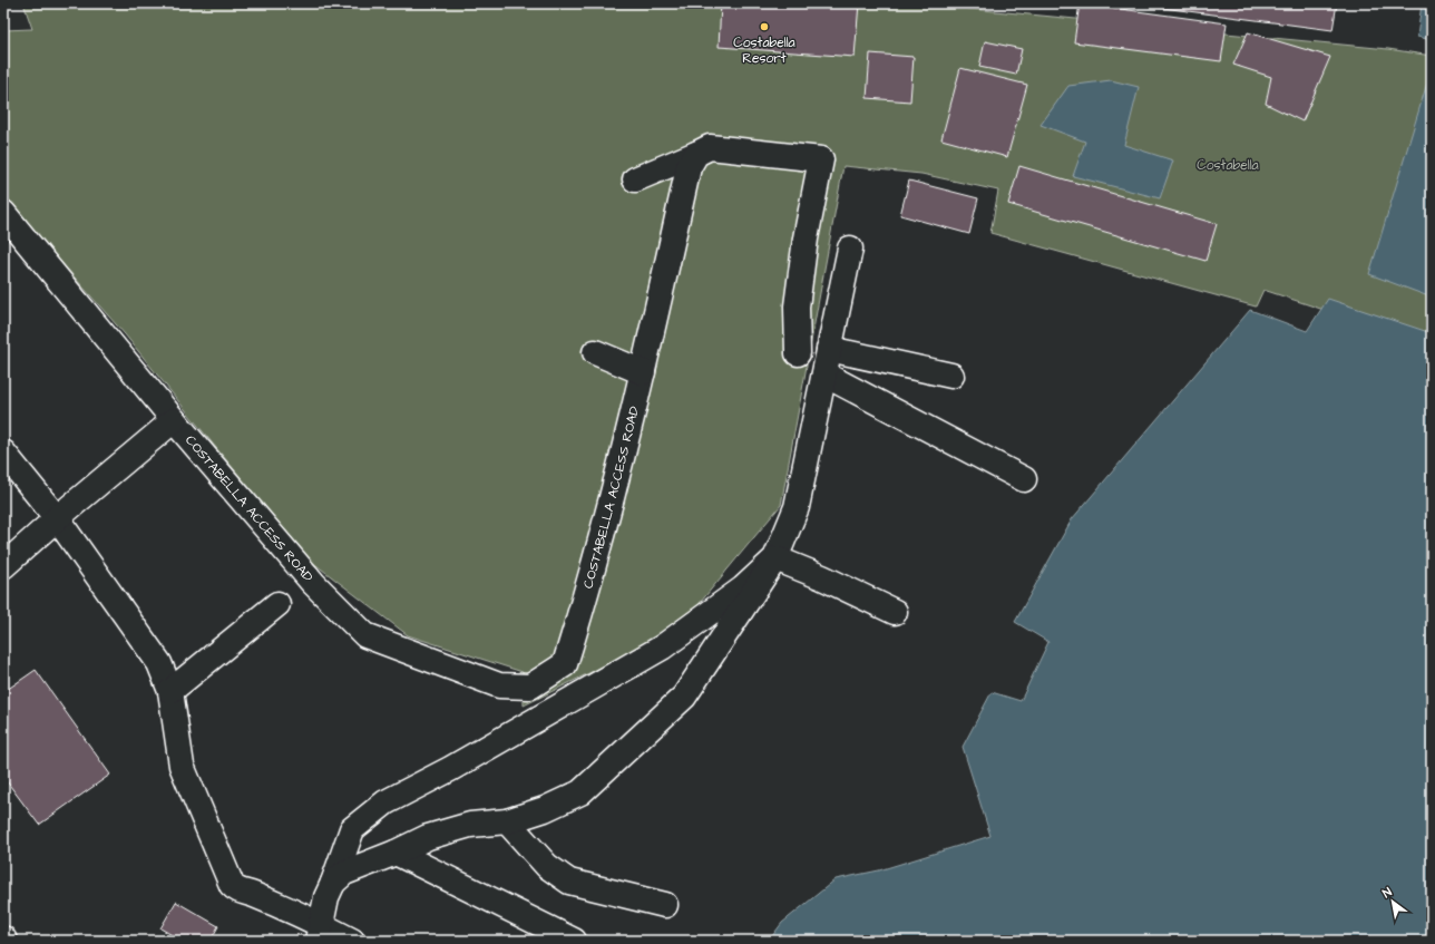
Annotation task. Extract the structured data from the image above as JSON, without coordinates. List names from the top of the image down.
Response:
{
  "streets": {
    "street": ["COSTABELLA ACCESS ROAD"]
  },
  "parks": ["Costabella"],
  "places": ["Costabella Resort"],
  "north": "top left"
}
